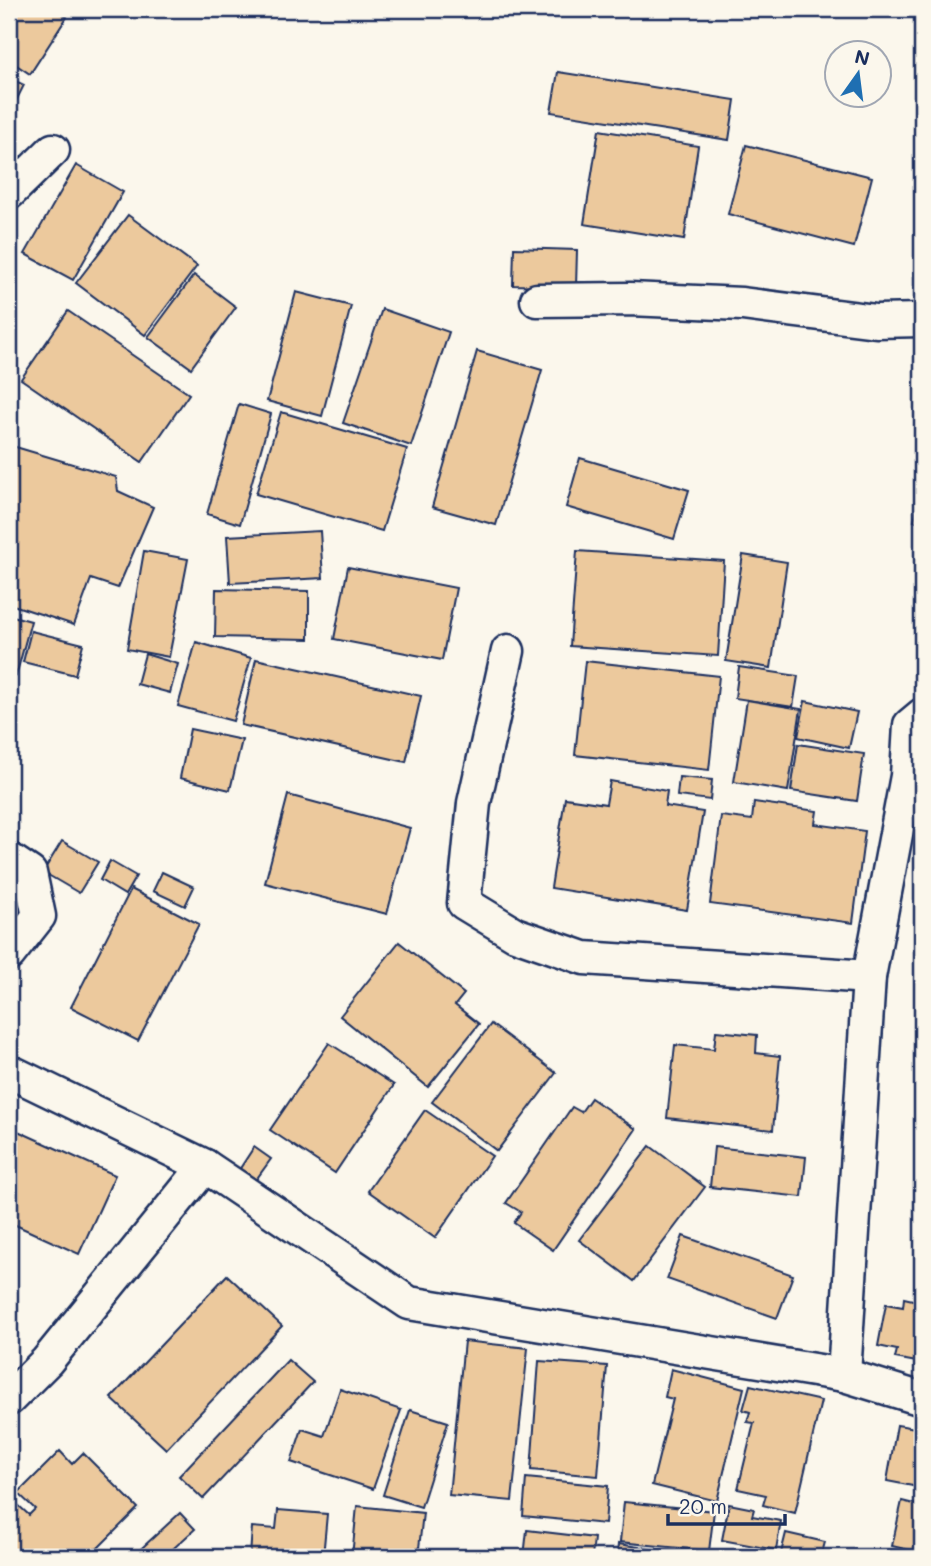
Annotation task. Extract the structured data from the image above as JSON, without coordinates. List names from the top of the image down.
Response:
{
  "scale_bar": "20 m",
  "north": "top"
}
